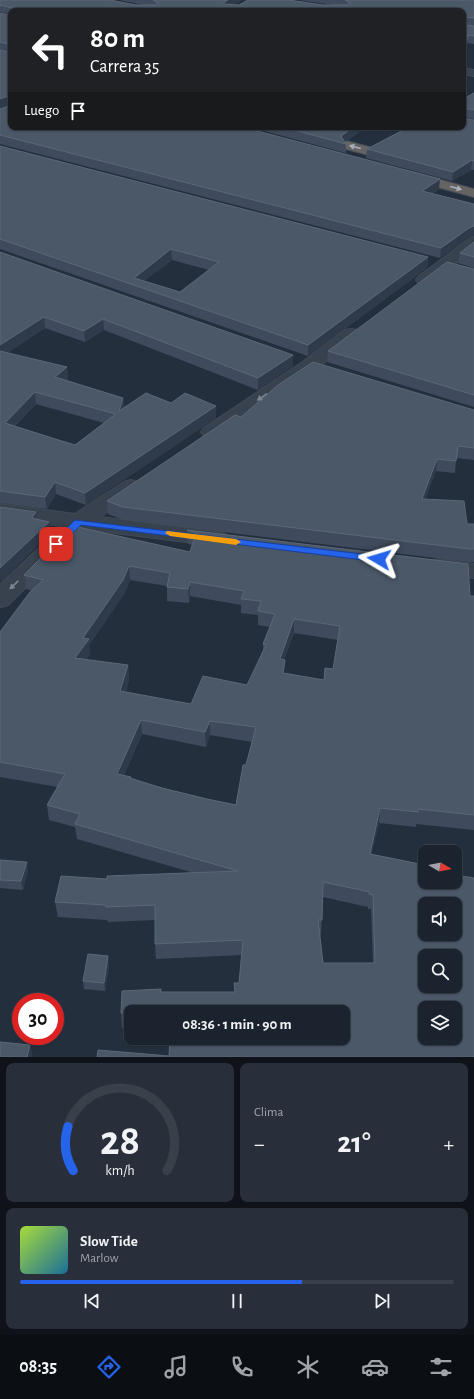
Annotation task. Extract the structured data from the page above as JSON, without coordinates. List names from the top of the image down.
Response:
{
  "north": "right",
  "page": {
    "turn": ["80 m", "Carrera 35"],
    "then": "Luego",
    "limit": "30",
    "trip": "08:36 · 1 min · 90 m",
    "tile": "Clima",
    "heat": ["−", "21°", "+"],
    "song": ["Slow Tide", "Marlow"],
    "tabs": "08:35",
    "gauge": ["28", "km/h"]
  }
}
